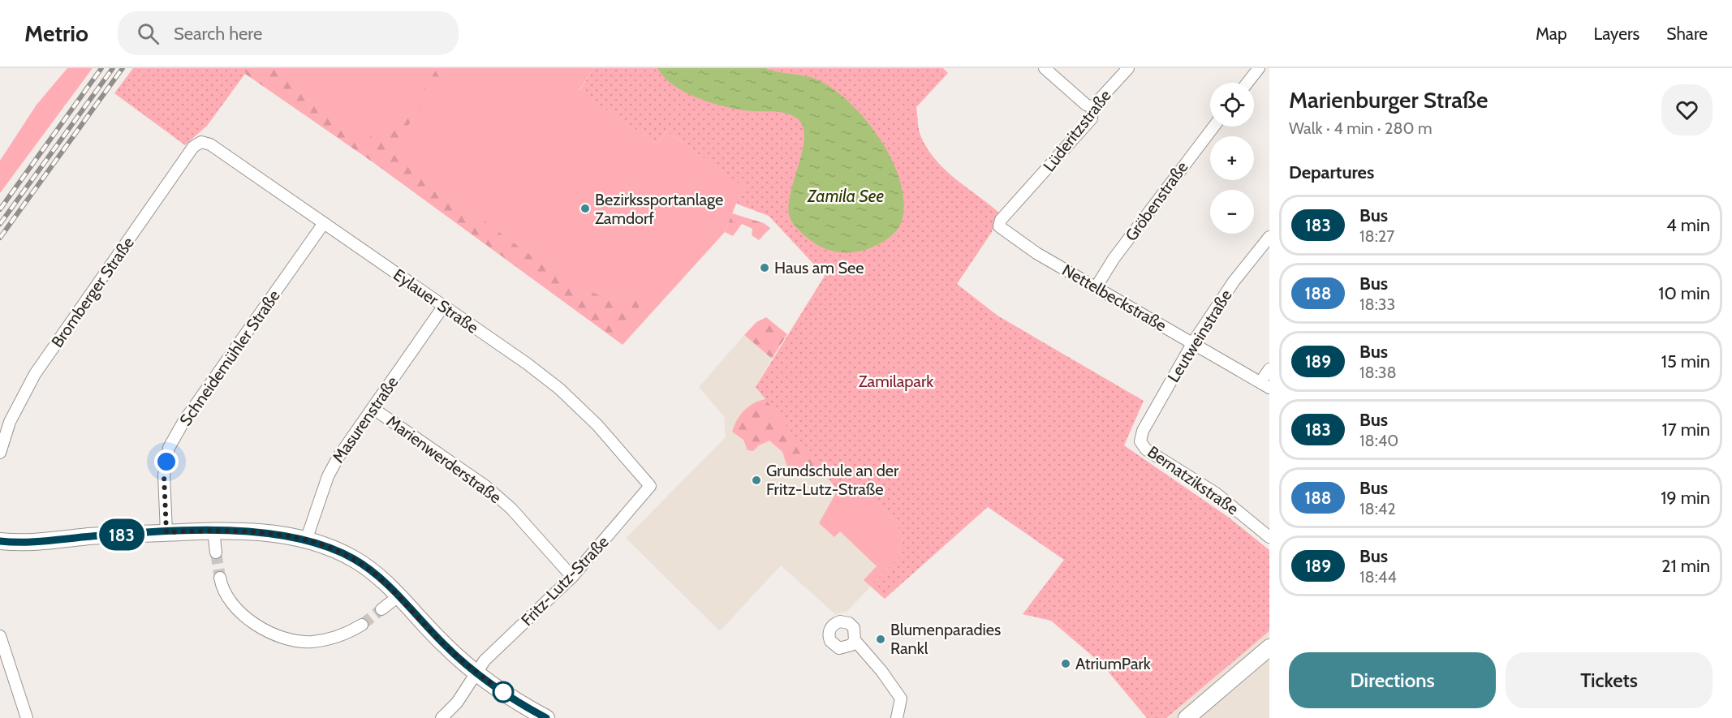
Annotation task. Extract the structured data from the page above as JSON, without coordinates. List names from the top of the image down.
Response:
{
  "streets": {
    "street": [
      "Lüderitzstraße",
      "Gröbenstraße",
      "Bromberger Straße",
      "Nettelbeckstraße",
      "Eylauer Straße",
      "Leutweinstraße",
      "Schneidemühler Straße",
      "Masurenstraße",
      "Marienwerderstraße",
      "Bernatzikstraße",
      "Fritz-Lutz-Straße"
    ]
  },
  "crossings": [
    ["Lüderitzstraße", "Nettelbeckstraße"],
    ["Gröbenstraße", "Nettelbeckstraße"],
    ["Bromberger Straße", "Eylauer Straße"],
    ["Nettelbeckstraße", "Leutweinstraße"],
    ["Eylauer Straße", "Schneidemühler Straße"],
    ["Eylauer Straße", "Masurenstraße"],
    ["Eylauer Straße", "Fritz-Lutz-Straße"],
    ["Leutweinstraße", "Bernatzikstraße"],
    ["Masurenstraße", "Marienwerderstraße"],
    ["Marienwerderstraße", "Fritz-Lutz-Straße"]
  ],
  "water": ["Zamila See"],
  "parks": ["Zamilapark"],
  "places": [
    "Bezirkssportanlage Zamdorf",
    "Haus am See",
    "Grundschule an der Fritz-Lutz-Straße",
    "Blumenparadies Rankl",
    "AtriumPark"
  ],
  "lines": ["bus line 183"],
  "page": {
    "header": "Metrio",
    "search": "Search here",
    "nav": ["Map", "Layers", "Share"],
    "on_map": "183",
    "heading": [
      ["Marienburger Straße", "Walk · 4 min · 280 m"],
      "Departures"
    ],
    "map_buttons": ["+", "−"],
    "list": [
      {
        "mark": "183",
        "name": "Bus",
        "note": "18:27",
        "value": "4 min"
      },
      {
        "mark": "188",
        "name": "Bus",
        "note": "18:33",
        "value": "10 min"
      },
      {
        "mark": "189",
        "name": "Bus",
        "note": "18:38",
        "value": "15 min"
      },
      {
        "mark": "183",
        "name": "Bus",
        "note": "18:40",
        "value": "17 min"
      },
      {
        "mark": "188",
        "name": "Bus",
        "note": "18:42",
        "value": "19 min"
      },
      {
        "mark": "189",
        "name": "Bus",
        "note": "18:44",
        "value": "21 min"
      }
    ],
    "buttons": ["Directions", "Tickets"]
  }
}
